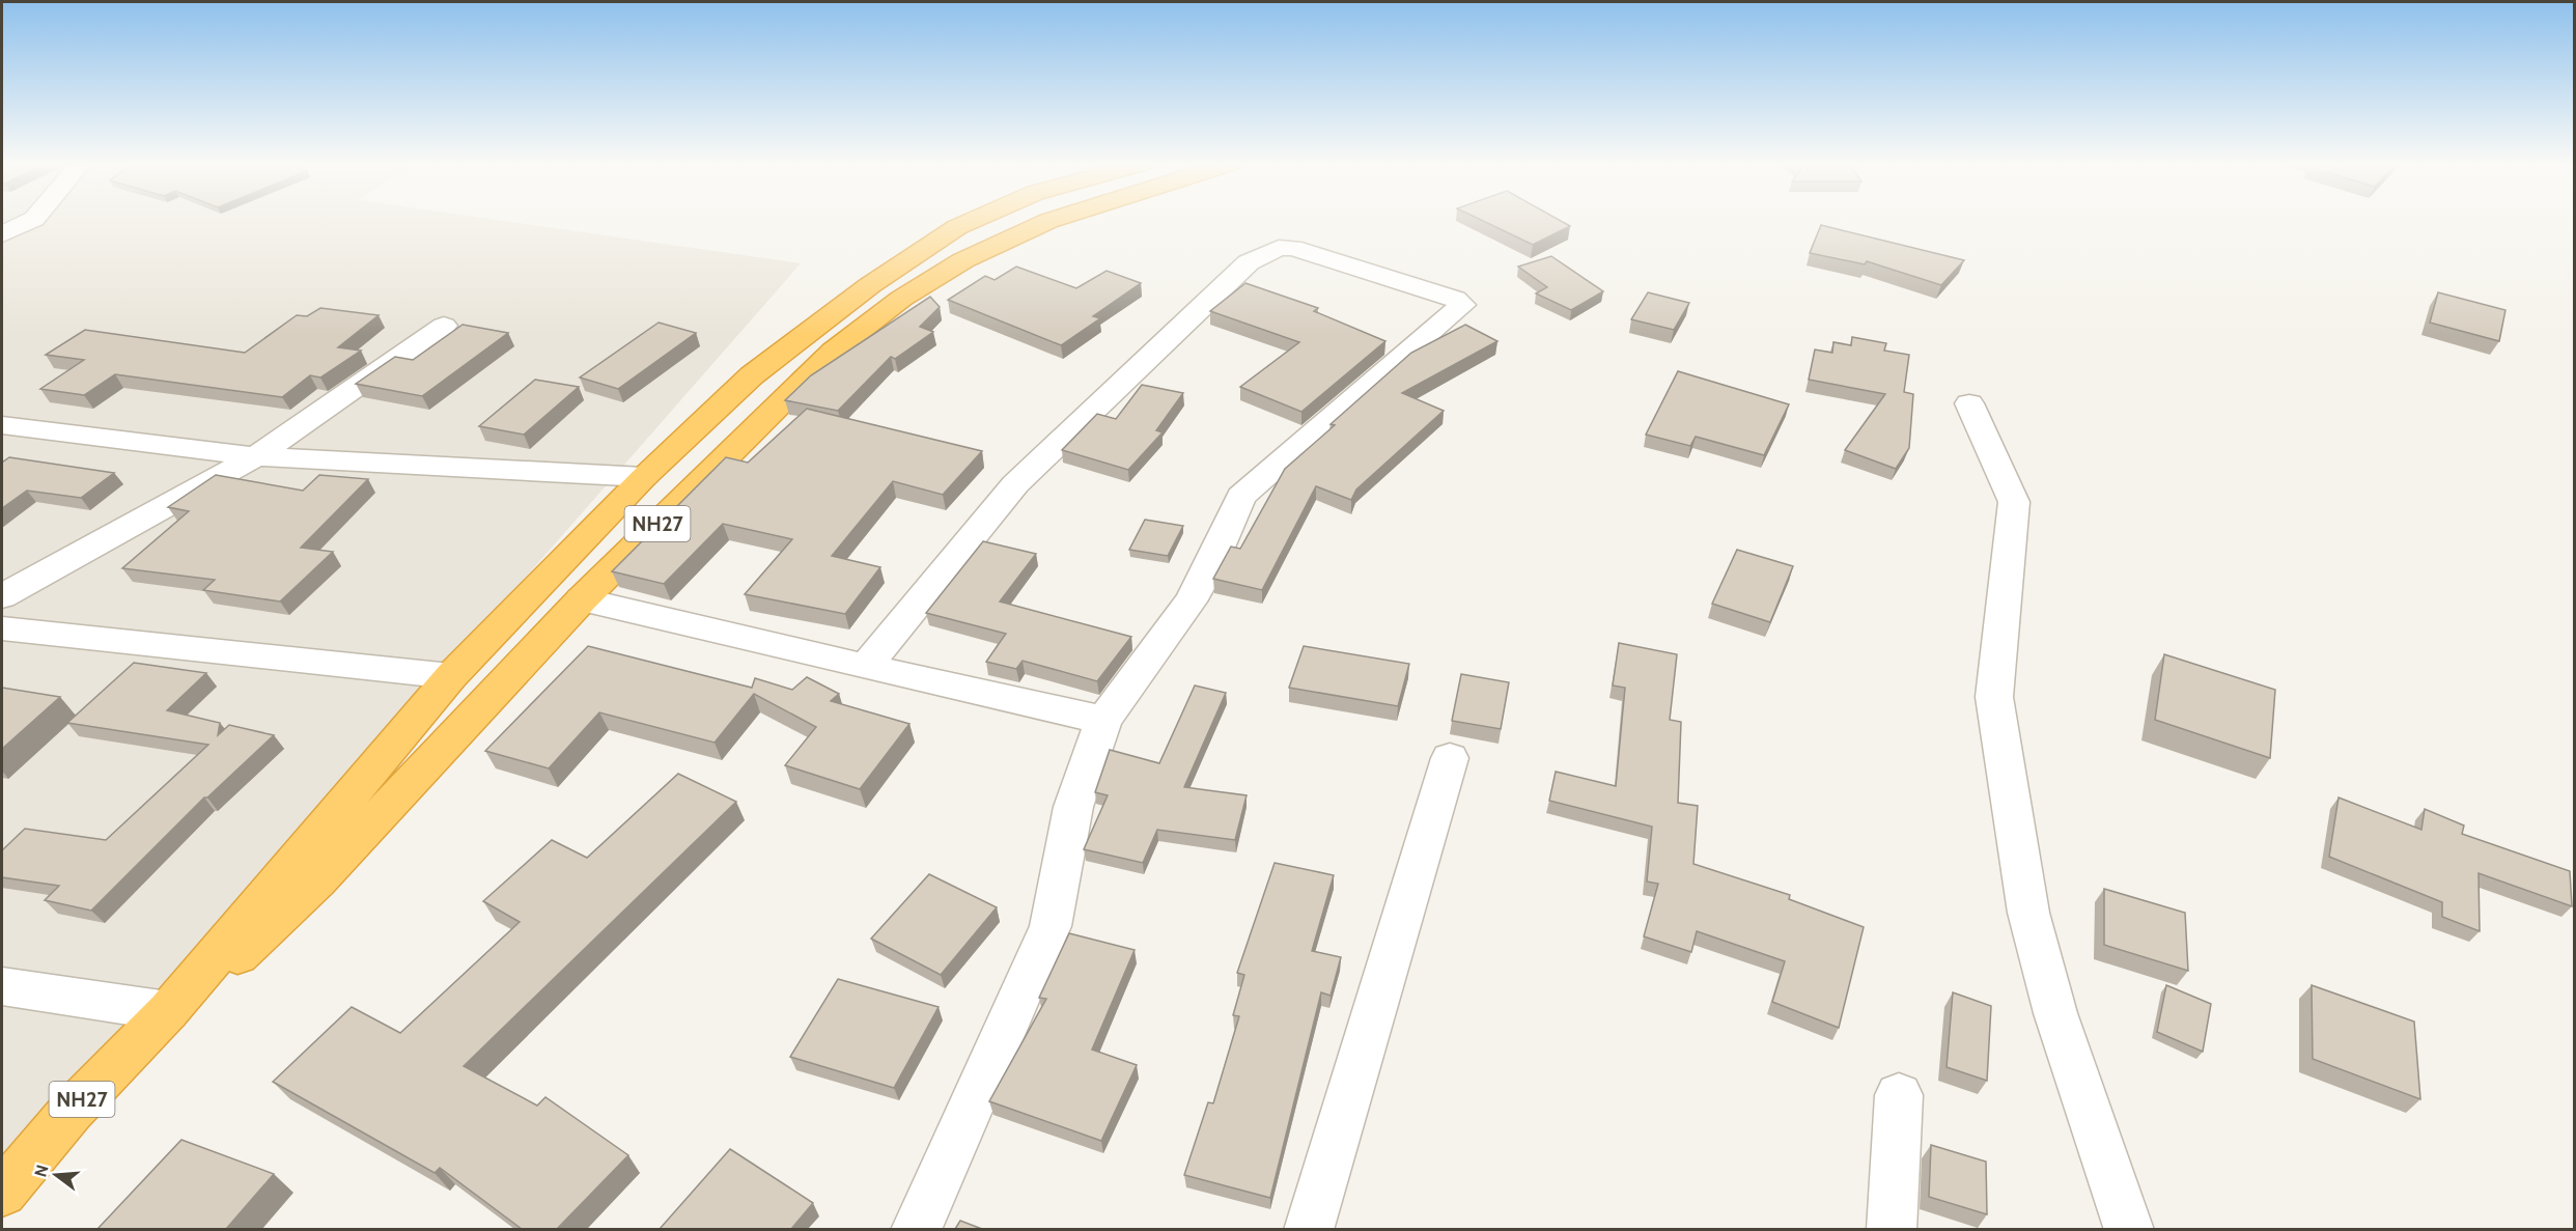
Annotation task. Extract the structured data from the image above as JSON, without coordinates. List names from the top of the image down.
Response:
{
  "streets": {
    "highway": ["NH27"]
  },
  "north": "left"
}
